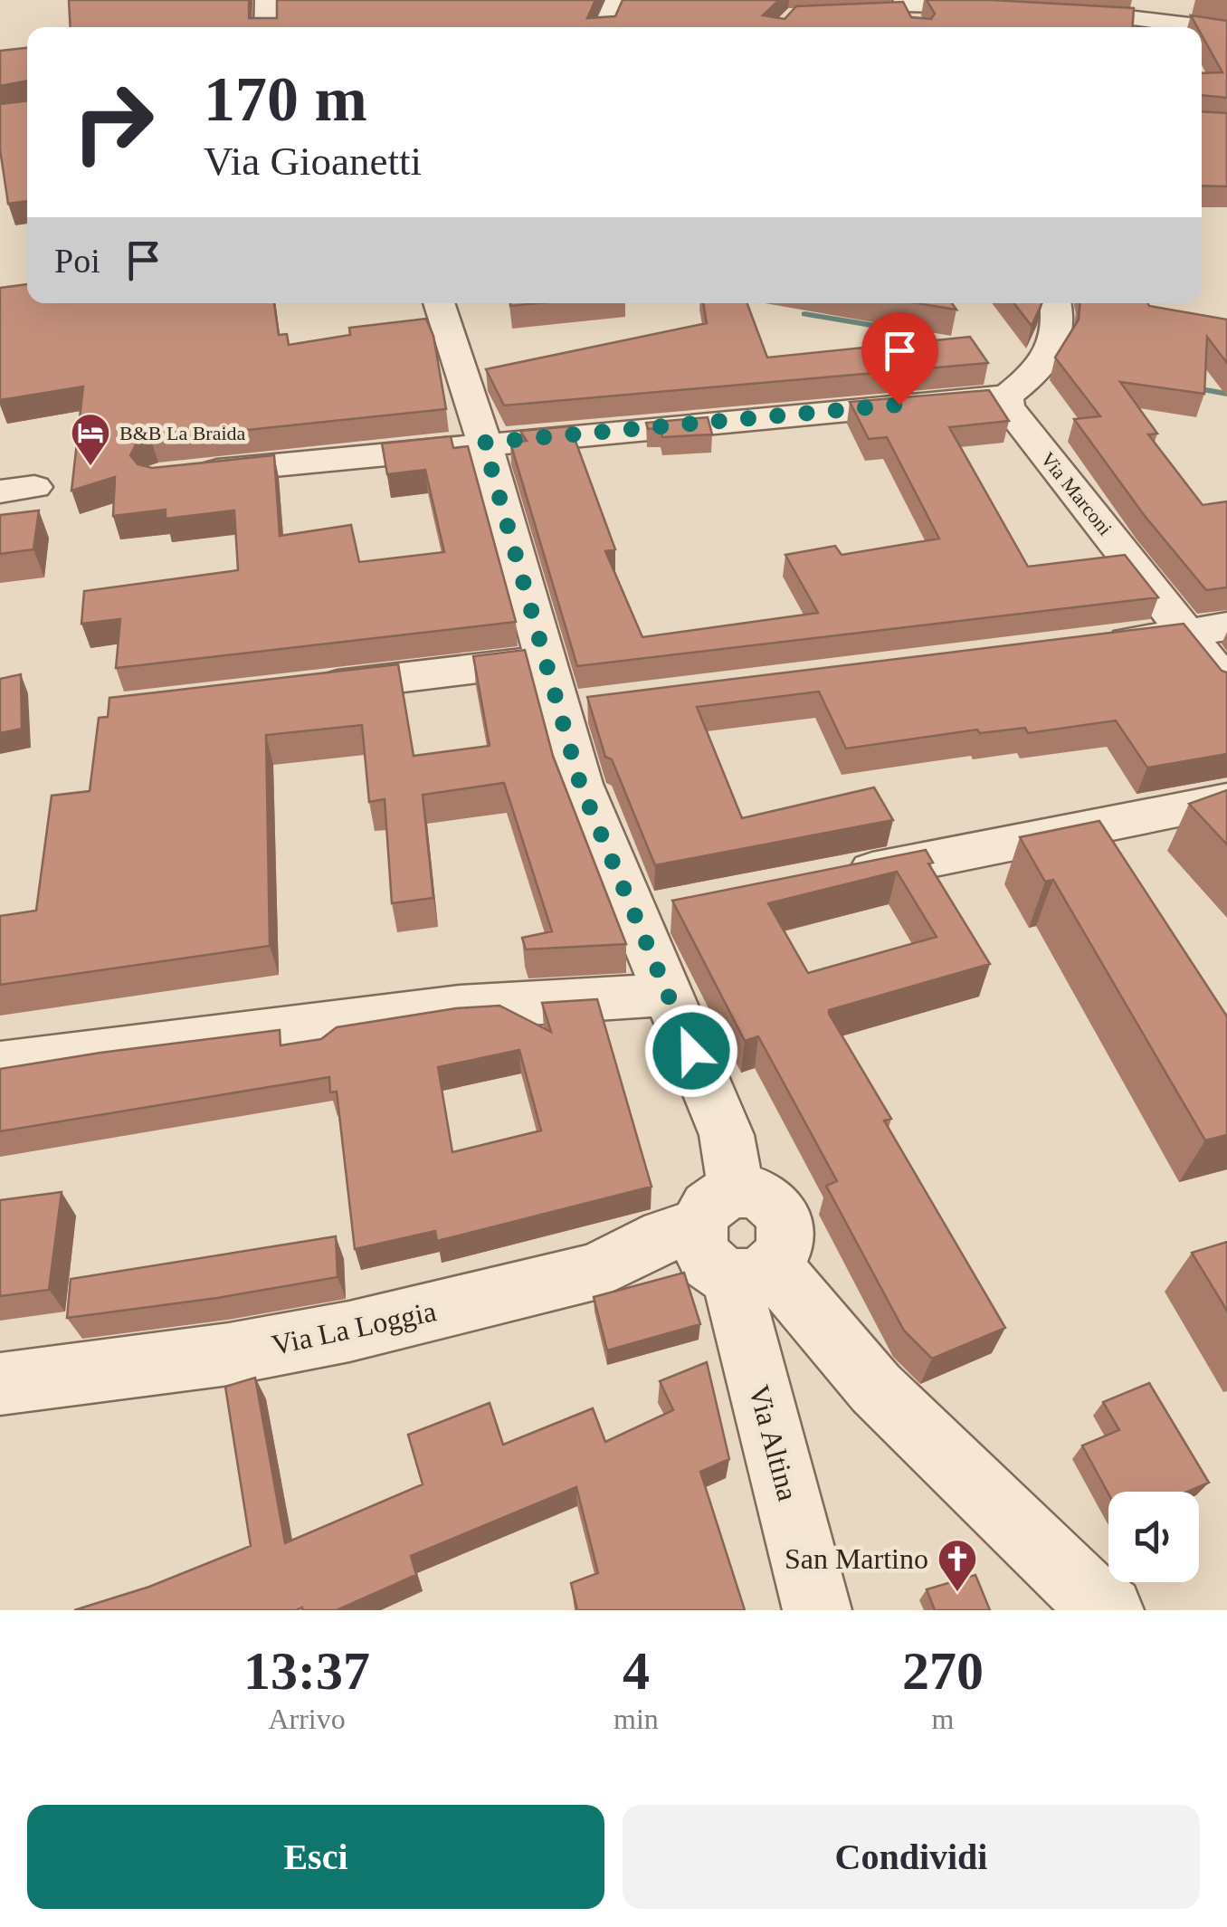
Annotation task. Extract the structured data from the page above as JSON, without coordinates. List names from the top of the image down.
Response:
{
  "streets": {
    "street": ["Via Marconi", "Via La Loggia", "Via Altina"]
  },
  "crossings": [
    ["Via La Loggia", "Via Altina"]
  ],
  "places": {
    "hotel": ["B&B La Braida"],
    "church": ["San Martino"]
  },
  "page": {
    "turn": ["170 m", "Via Gioanetti"],
    "then": "Poi",
    "eta": [
      "13:37",
      "Arrivo",
      "4",
      "min",
      "270",
      "m"
    ],
    "buttons": ["Esci", "Condividi"]
  }
}
